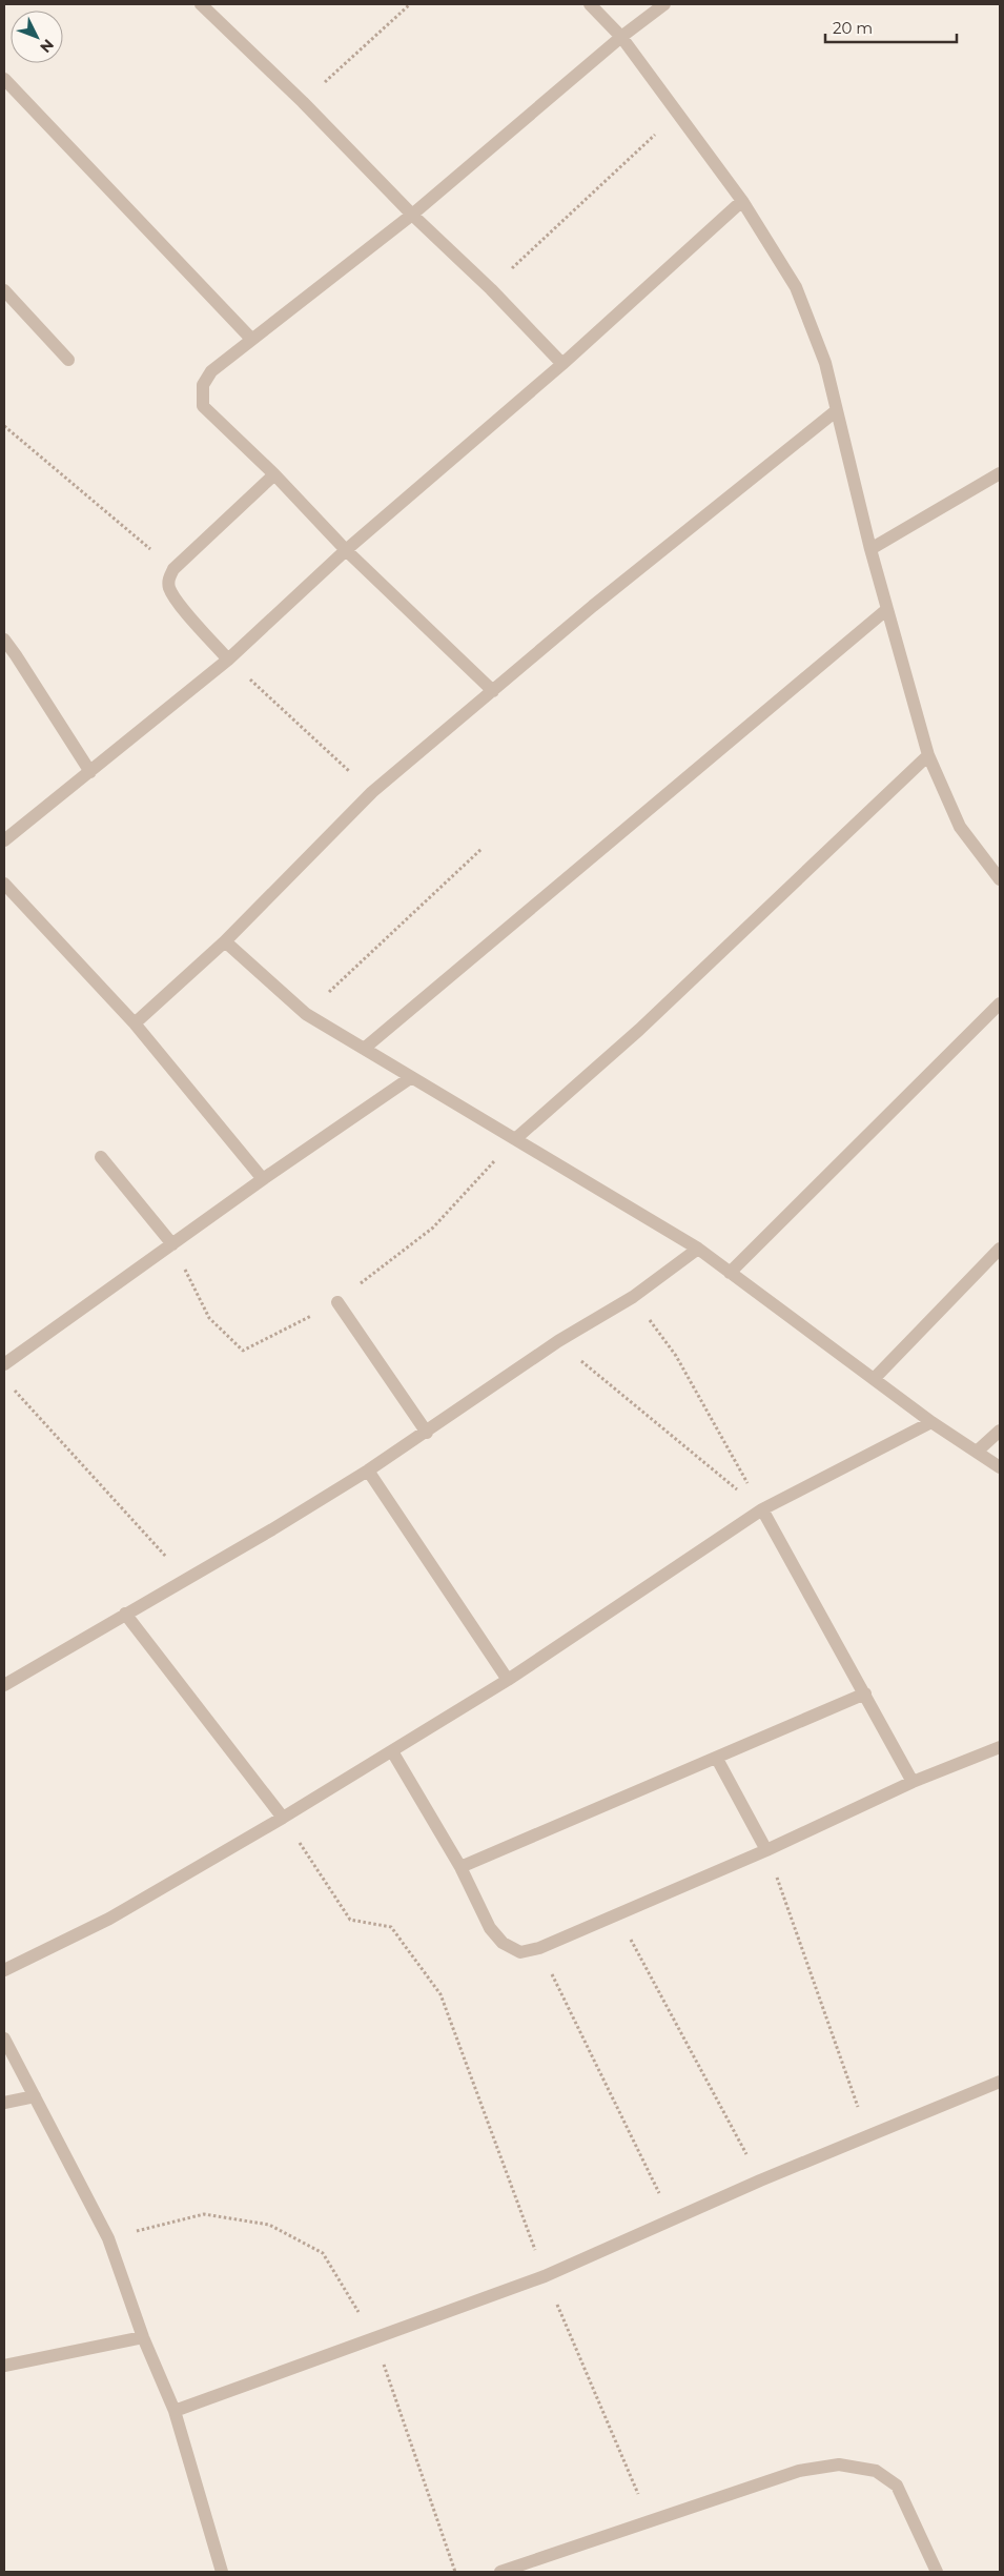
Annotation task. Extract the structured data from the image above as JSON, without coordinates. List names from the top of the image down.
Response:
{
  "scale_bar": "20 m",
  "north": "bottom right"
}
